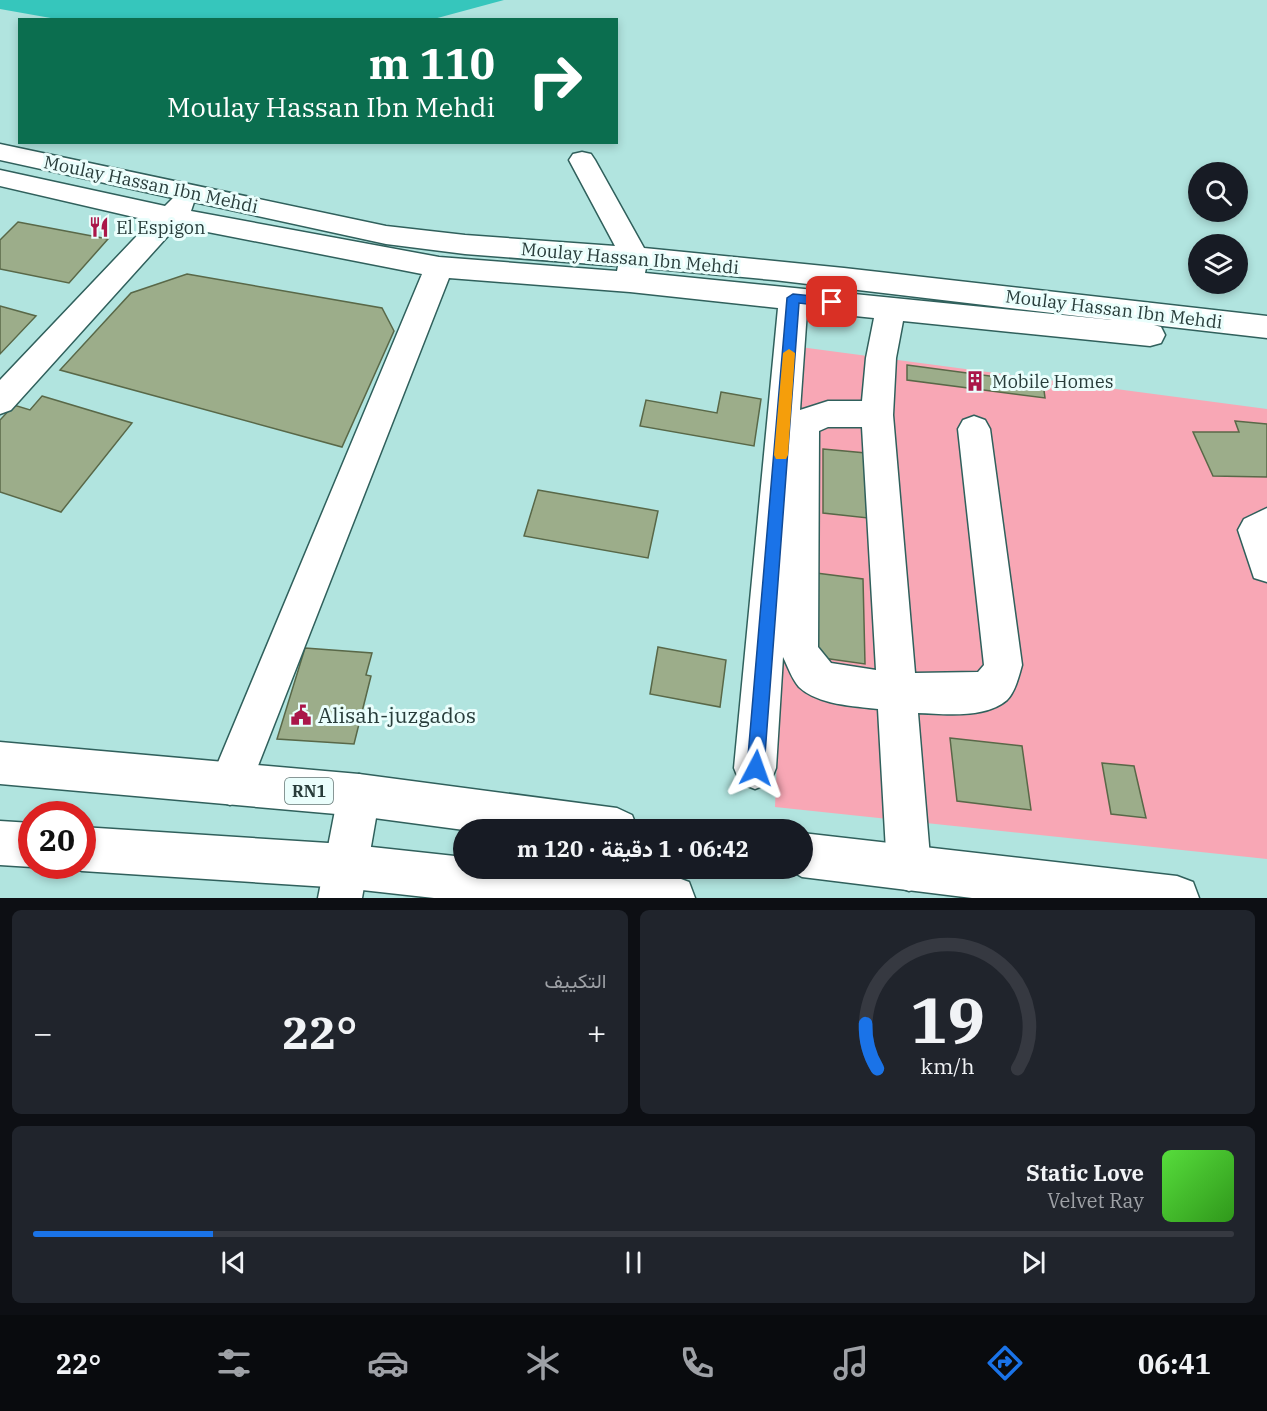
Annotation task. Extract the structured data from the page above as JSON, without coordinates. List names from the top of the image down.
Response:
{
  "streets": {
    "street": ["Moulay Hassan Ibn Mehdi", "RN1"]
  },
  "places": {
    "restaurant": ["El Espigon"],
    "building": ["Mobile Homes"],
    "public building": ["Alisah-juzgados"]
  },
  "page": {
    "turn": ["110 m", "Moulay Hassan Ibn Mehdi"],
    "limit": "20",
    "trip": "06:42 · 1 دقيقة · 120 m",
    "tile": "التكييف",
    "heat": ["−", "22°", "+"],
    "song": ["Static Love", "Velvet Ray"],
    "tabs": ["06:41", "22°"],
    "gauge": ["19", "km/h"]
  }
}
